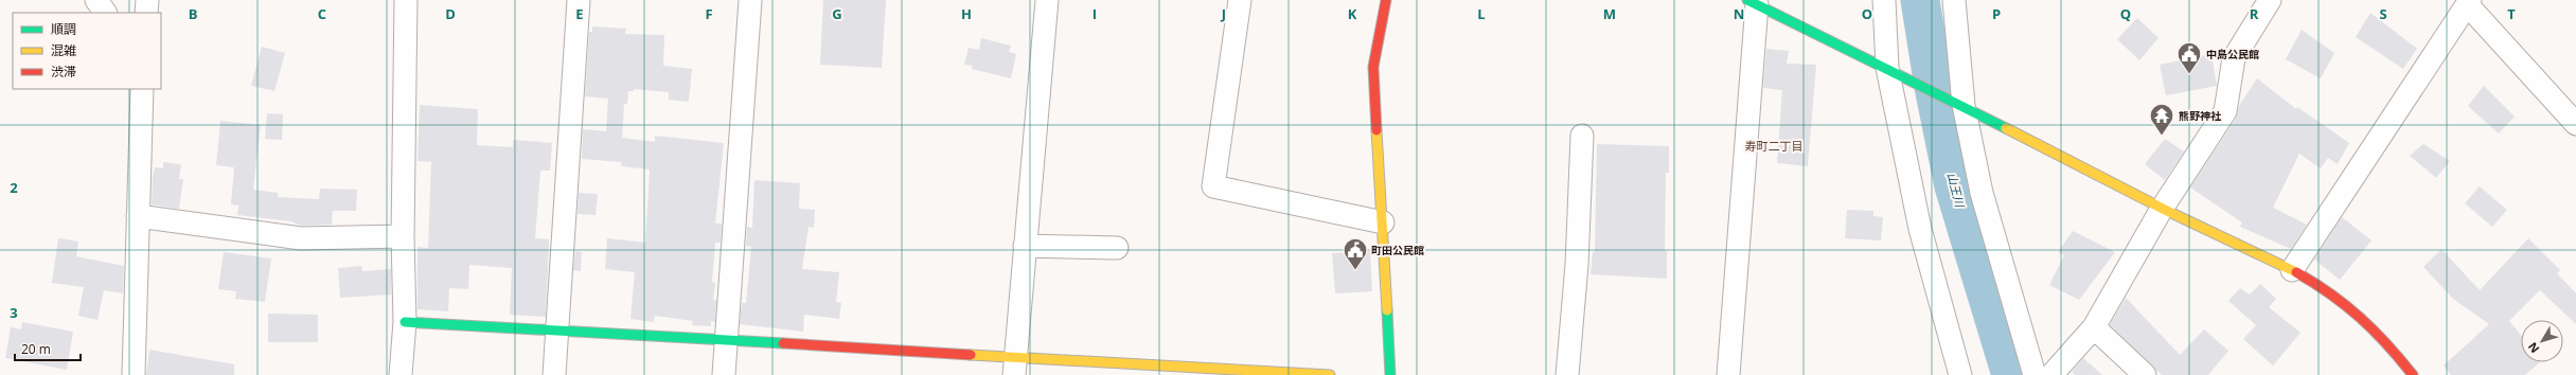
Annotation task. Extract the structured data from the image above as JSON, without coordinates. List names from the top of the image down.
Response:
{
  "districts": ["寿町二丁目"],
  "water": ["山王川"],
  "places": {
    "public building": ["中島公民館", "町田公民館"],
    "temple": ["熊野神社"]
  },
  "legend": ["順調", "混雑", "渋滞"],
  "scale_bar": "20 m",
  "north": "bottom left",
  "grid": {
    "columns": [
      "B",
      "C",
      "D",
      "E",
      "F",
      "G",
      "H",
      "I",
      "J",
      "K",
      "L",
      "M",
      "N",
      "O",
      "P",
      "Q",
      "R",
      "S",
      "T"
    ],
    "rows": ["2", "3"]
  }
}
